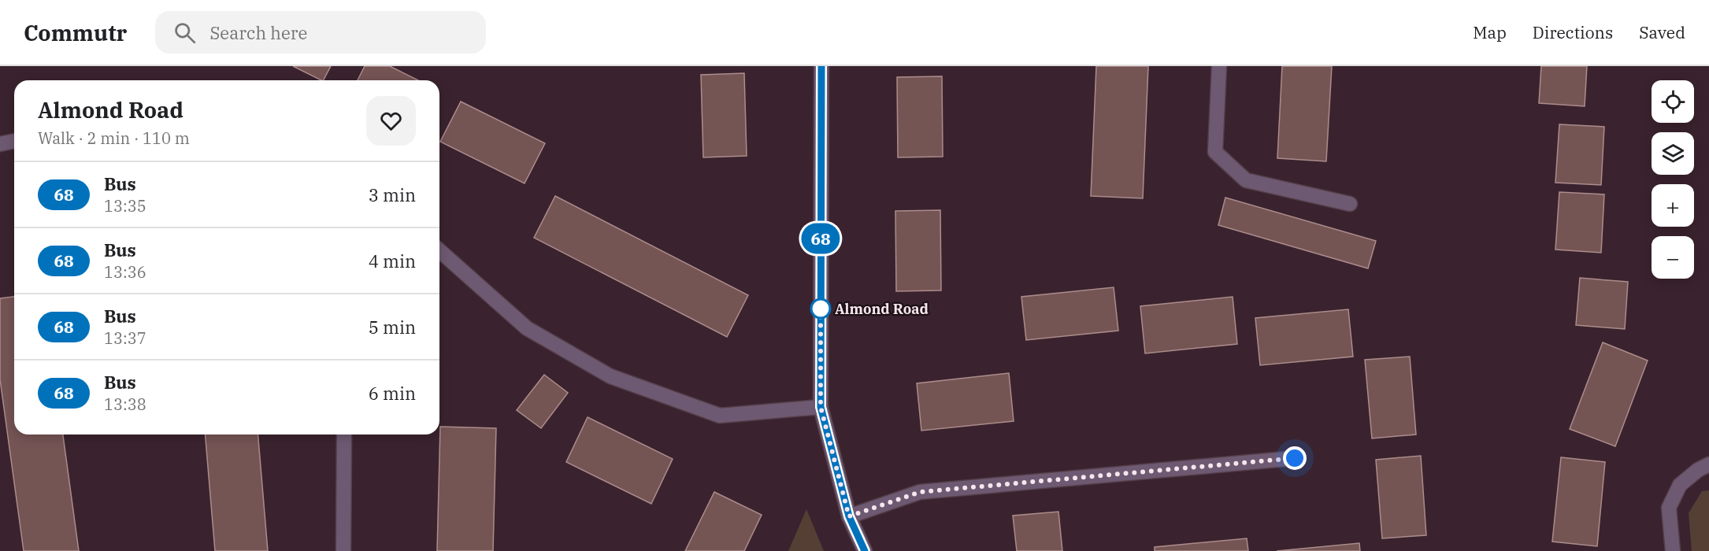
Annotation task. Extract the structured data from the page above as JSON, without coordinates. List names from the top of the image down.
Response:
{
  "places": ["Almond Road"],
  "lines": ["bus line 68"],
  "page": {
    "header": "Commutr",
    "search": "Search here",
    "nav": ["Map", "Directions", "Saved"],
    "on_map": "68",
    "map_buttons": ["+", "−"],
    "heading": ["Almond Road", "Walk · 2 min · 110 m"],
    "list": [
      {
        "mark": "68",
        "name": "Bus",
        "note": "13:35",
        "value": "3 min"
      },
      {
        "mark": "68",
        "name": "Bus",
        "note": "13:36",
        "value": "4 min"
      },
      {
        "mark": "68",
        "name": "Bus",
        "note": "13:37",
        "value": "5 min"
      },
      {
        "mark": "68",
        "name": "Bus",
        "note": "13:38",
        "value": "6 min"
      }
    ]
  }
}
